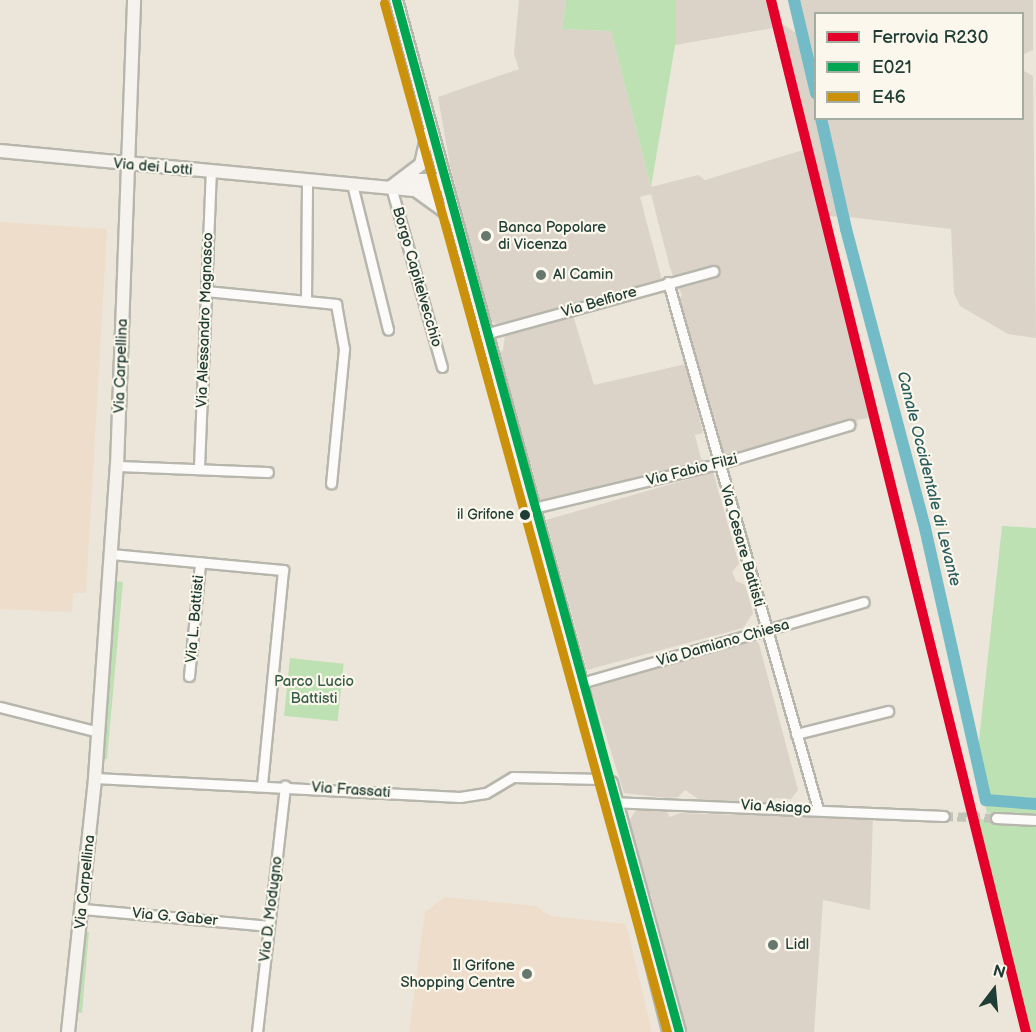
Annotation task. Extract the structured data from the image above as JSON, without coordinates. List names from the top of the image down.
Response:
{
  "streets": {
    "street": [
      "Via dei Lotti",
      "Borgo Capitelvecchio",
      "Via Belfiore",
      "Via Alessandro Magnasco",
      "Via Carpellina",
      "Via Fabio Filzi",
      "Via Cesare Battisti",
      "Via L. Battisti",
      "Via Damiano Chiesa",
      "Via Frassati",
      "Via Asiago",
      "Via D. Modugno",
      "Via G. Gaber"
    ]
  },
  "crossings": [
    ["Via dei Lotti", "Borgo Capitelvecchio"],
    ["Via dei Lotti", "Via Alessandro Magnasco"],
    ["Via dei Lotti", "Via Carpellina"],
    ["Via Belfiore", "Via Cesare Battisti"],
    ["Via Carpellina", "Via L. Battisti"],
    ["Via Carpellina", "Via Frassati"],
    ["Via Carpellina", "Via G. Gaber"],
    ["Via Fabio Filzi", "Via Cesare Battisti"],
    ["Via Cesare Battisti", "Via Damiano Chiesa"],
    ["Via Cesare Battisti", "Via Asiago"],
    ["Via L. Battisti", "Via Frassati"],
    ["Via Frassati", "Via D. Modugno"],
    ["Via D. Modugno", "Via G. Gaber"]
  ],
  "water": ["Canale Occidentale di Levante"],
  "parks": ["Parco Lucio Battisti"],
  "places": [
    "Banca Popolare di Vicenza",
    "Al Camin",
    "il Grifone",
    "Lidl",
    "Il Grifone Shopping Centre"
  ],
  "lines": ["rail line R230", "transit line E021", "transit line E46"],
  "legend": ["Ferrovia R230", "E021", "E46"],
  "north": "top"
}
